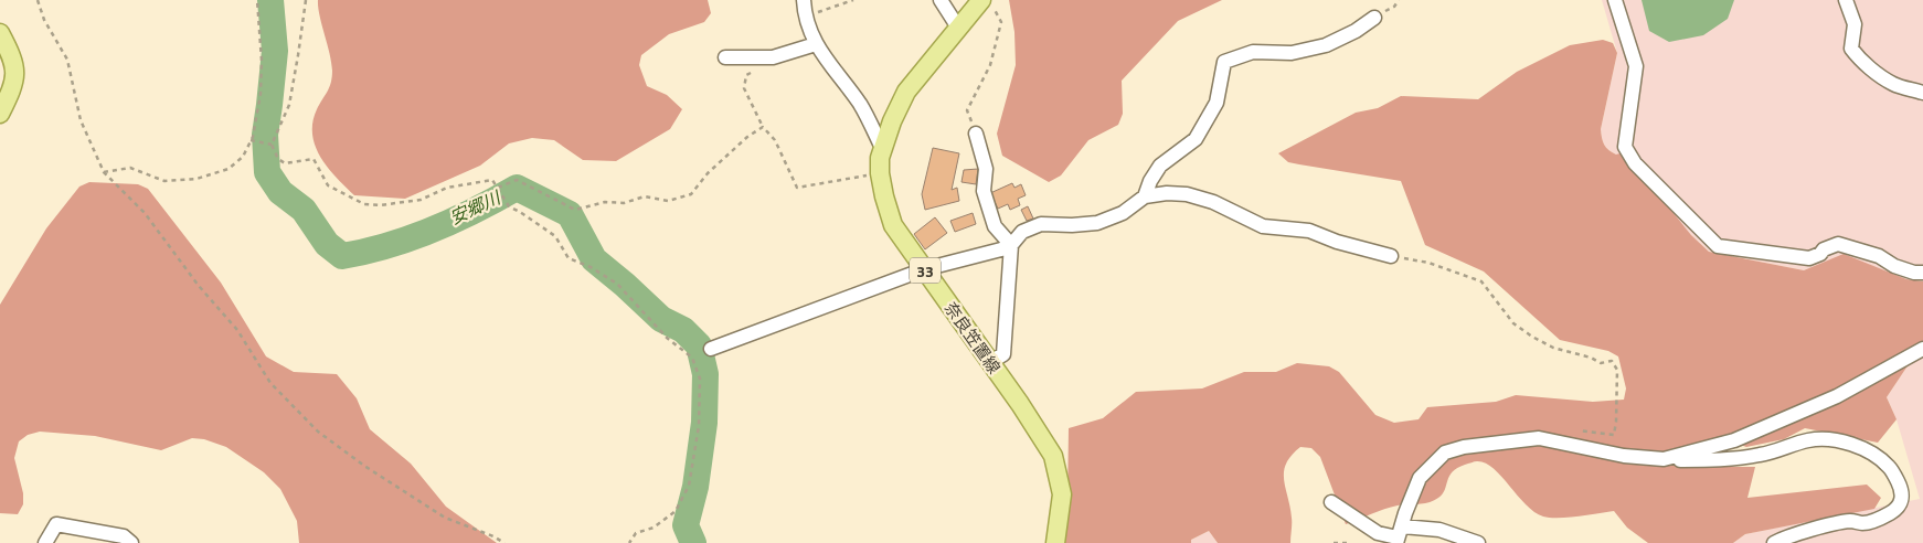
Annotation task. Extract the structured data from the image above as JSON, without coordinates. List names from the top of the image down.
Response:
{
  "streets": {
    "main road": ["33", "奈良笠置線"]
  },
  "water": ["安郷川"]
}
